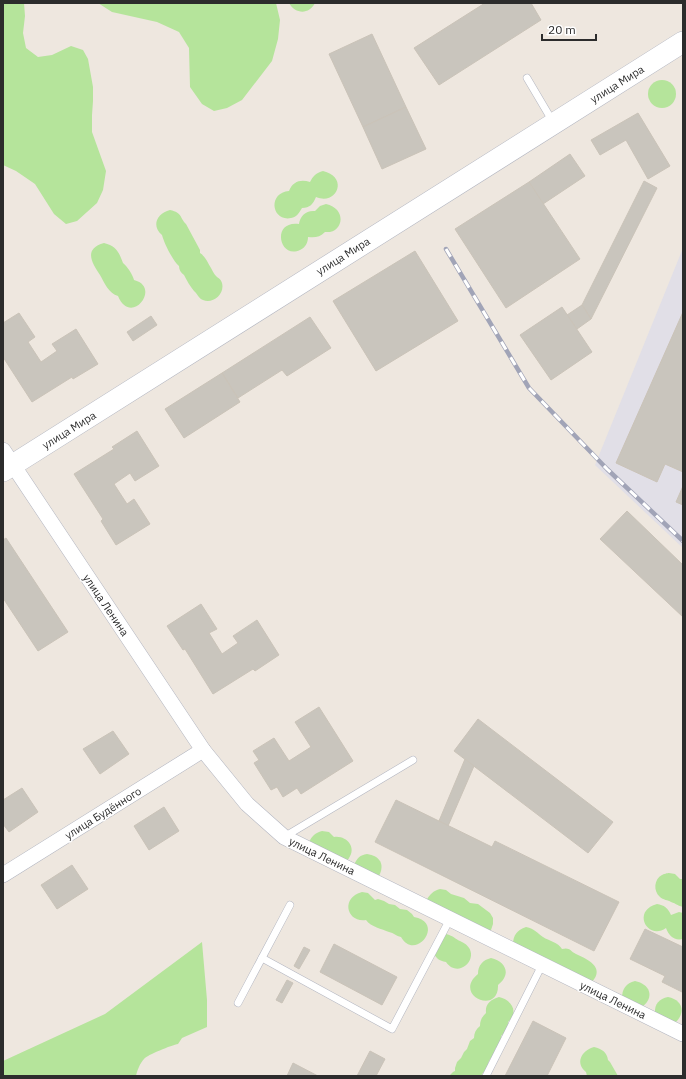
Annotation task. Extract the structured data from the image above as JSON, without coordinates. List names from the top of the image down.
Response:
{
  "streets": {
    "main road": ["улица Мира"],
    "street": ["улица Ленина", "улица Будённого"]
  },
  "crossings": [
    ["улица Мира", "улица Ленина"],
    ["улица Ленина", "улица Будённого"]
  ],
  "scale_bar": "20 m"
}
